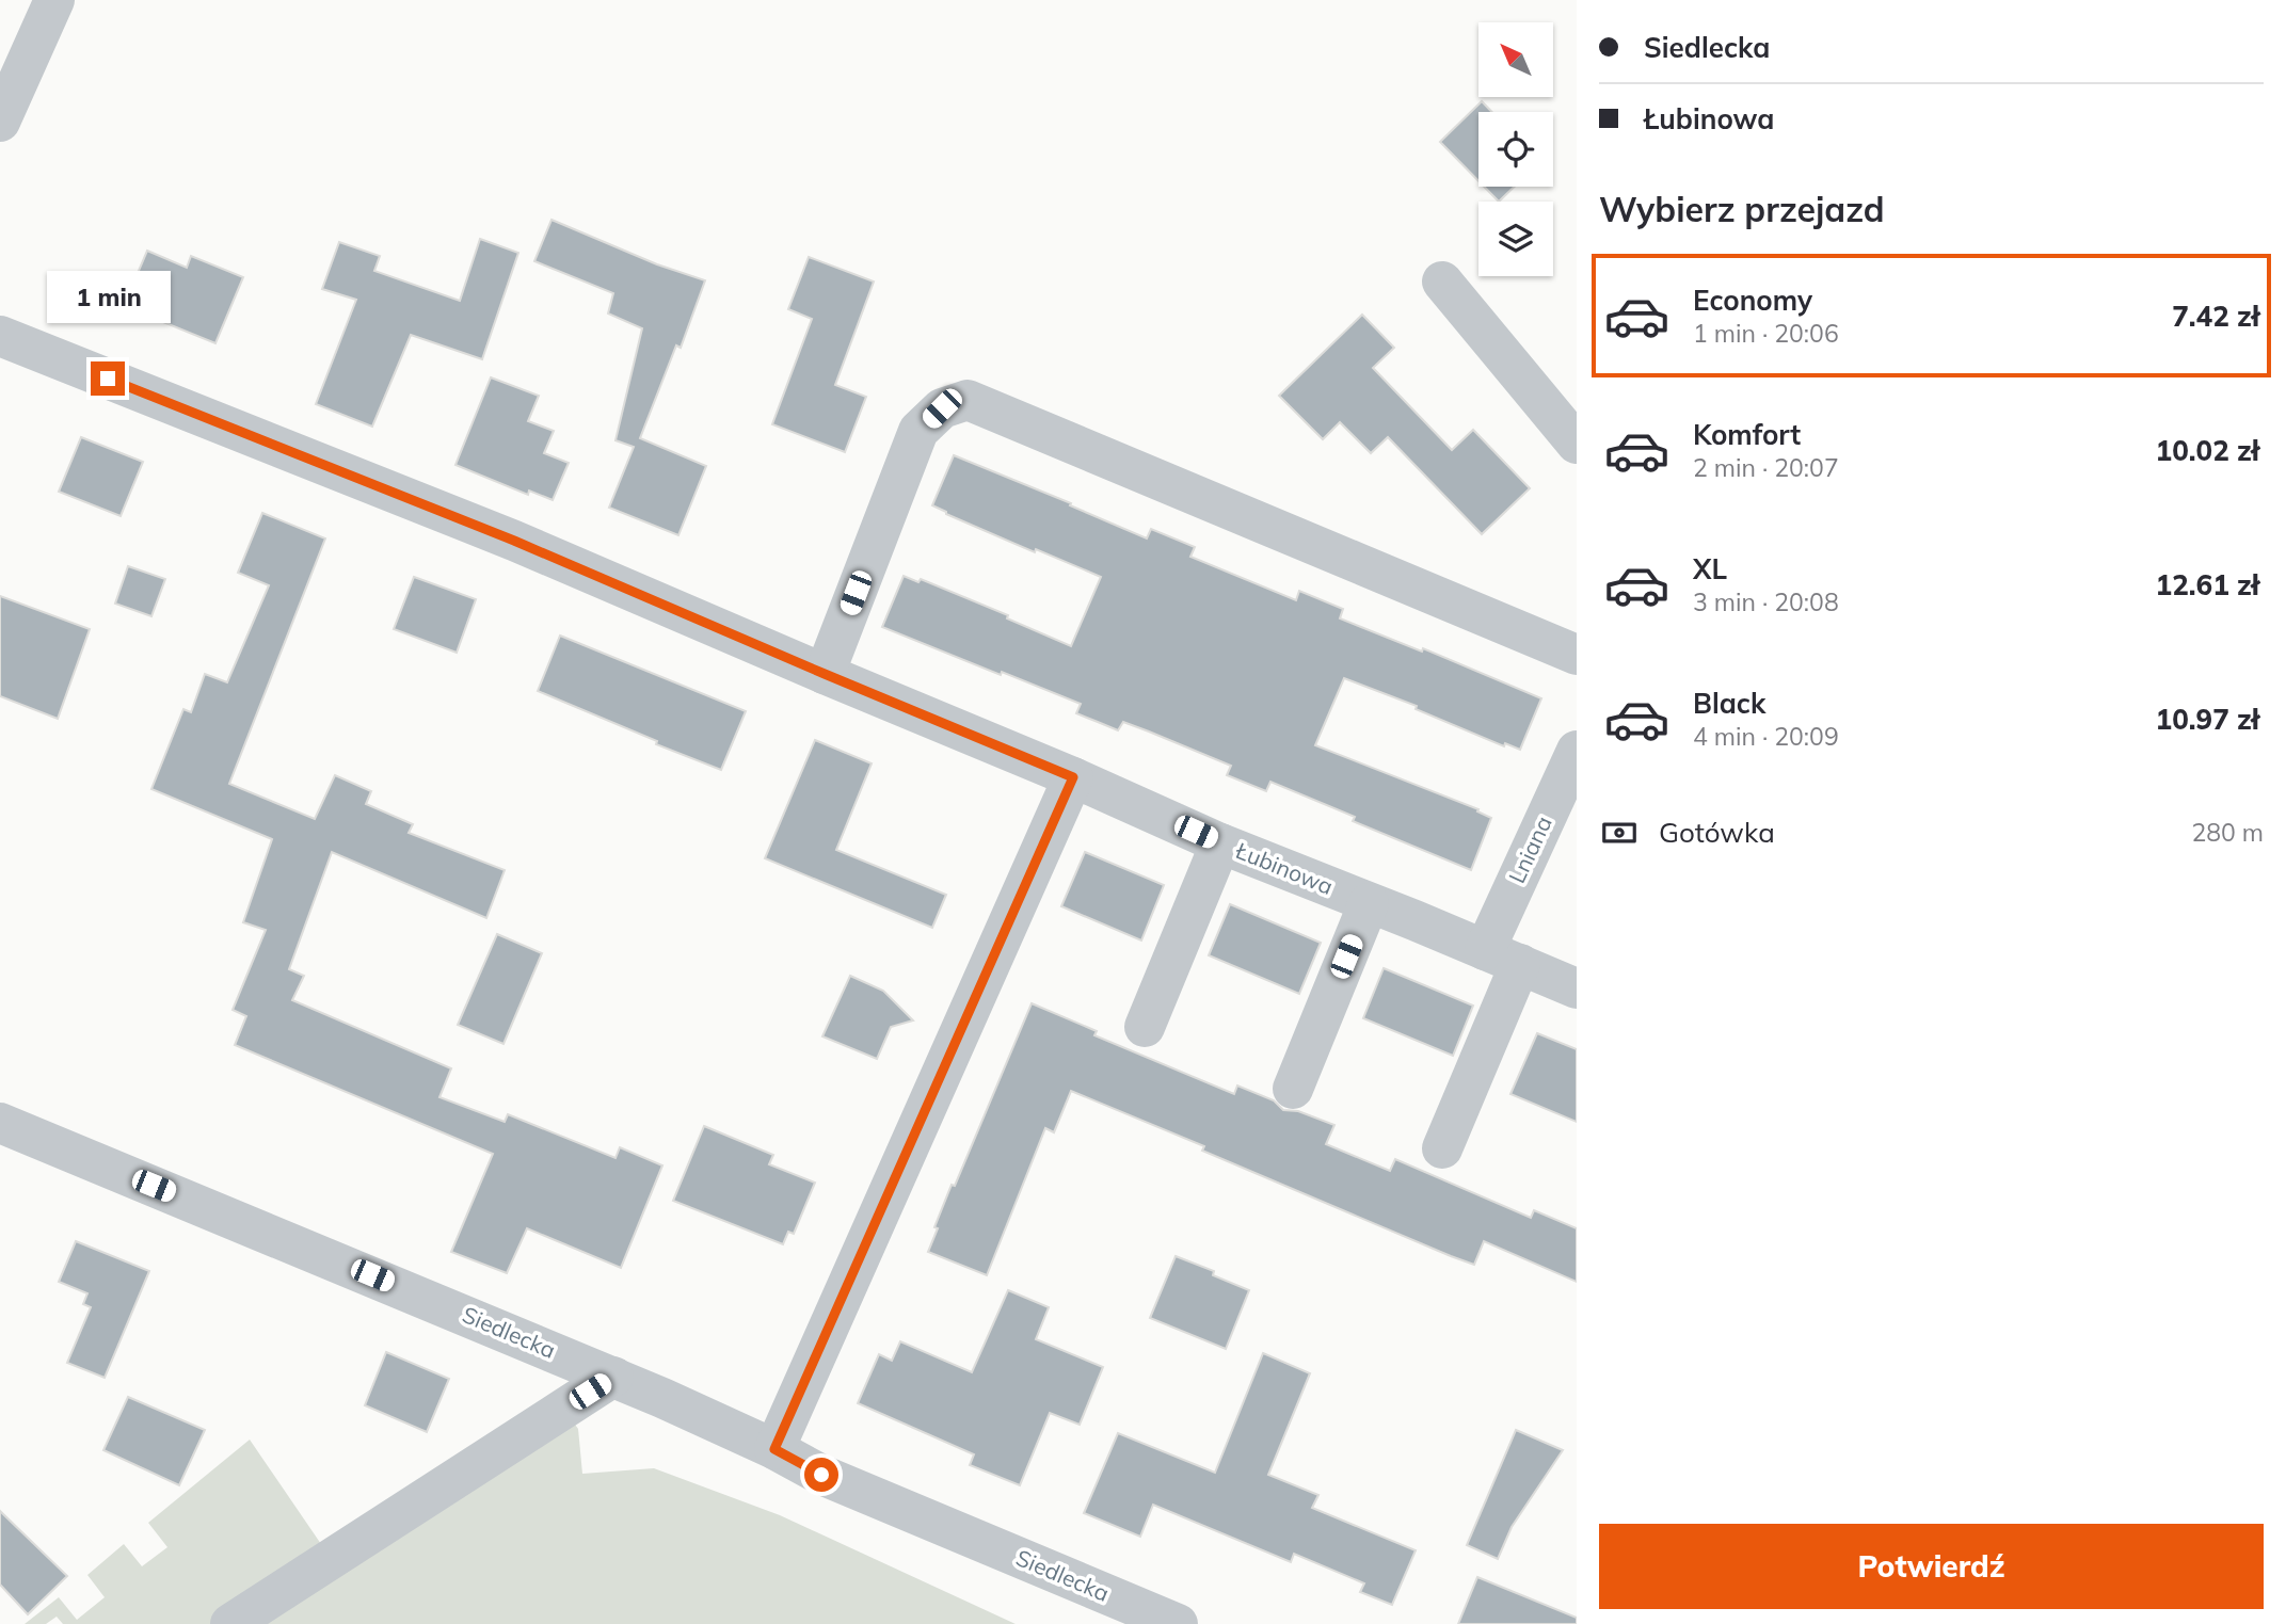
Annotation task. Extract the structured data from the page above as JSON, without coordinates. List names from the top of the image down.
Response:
{
  "streets": {
    "street": ["Lniana", "Łubinowa", "Siedlecka"]
  },
  "crossings": [
    ["Lniana", "Łubinowa"]
  ],
  "north": "top left",
  "page": {
    "banner": ["Siedlecka", "Łubinowa"],
    "heading": "Wybierz przejazd",
    "list": [
      {
        "name": "Economy",
        "note": "1 min · 20:06",
        "value": "7.42 zł"
      },
      {
        "name": "Komfort",
        "note": "2 min · 20:07",
        "value": "10.02 zł"
      },
      {
        "name": "XL",
        "note": "3 min · 20:08",
        "value": "12.61 zł"
      },
      {
        "name": "Black",
        "note": "4 min · 20:09",
        "value": "10.97 zł"
      }
    ],
    "bubble": "1 min",
    "pay": ["Gotówka", "280 m"],
    "buttons": "Potwierdź"
  }
}
